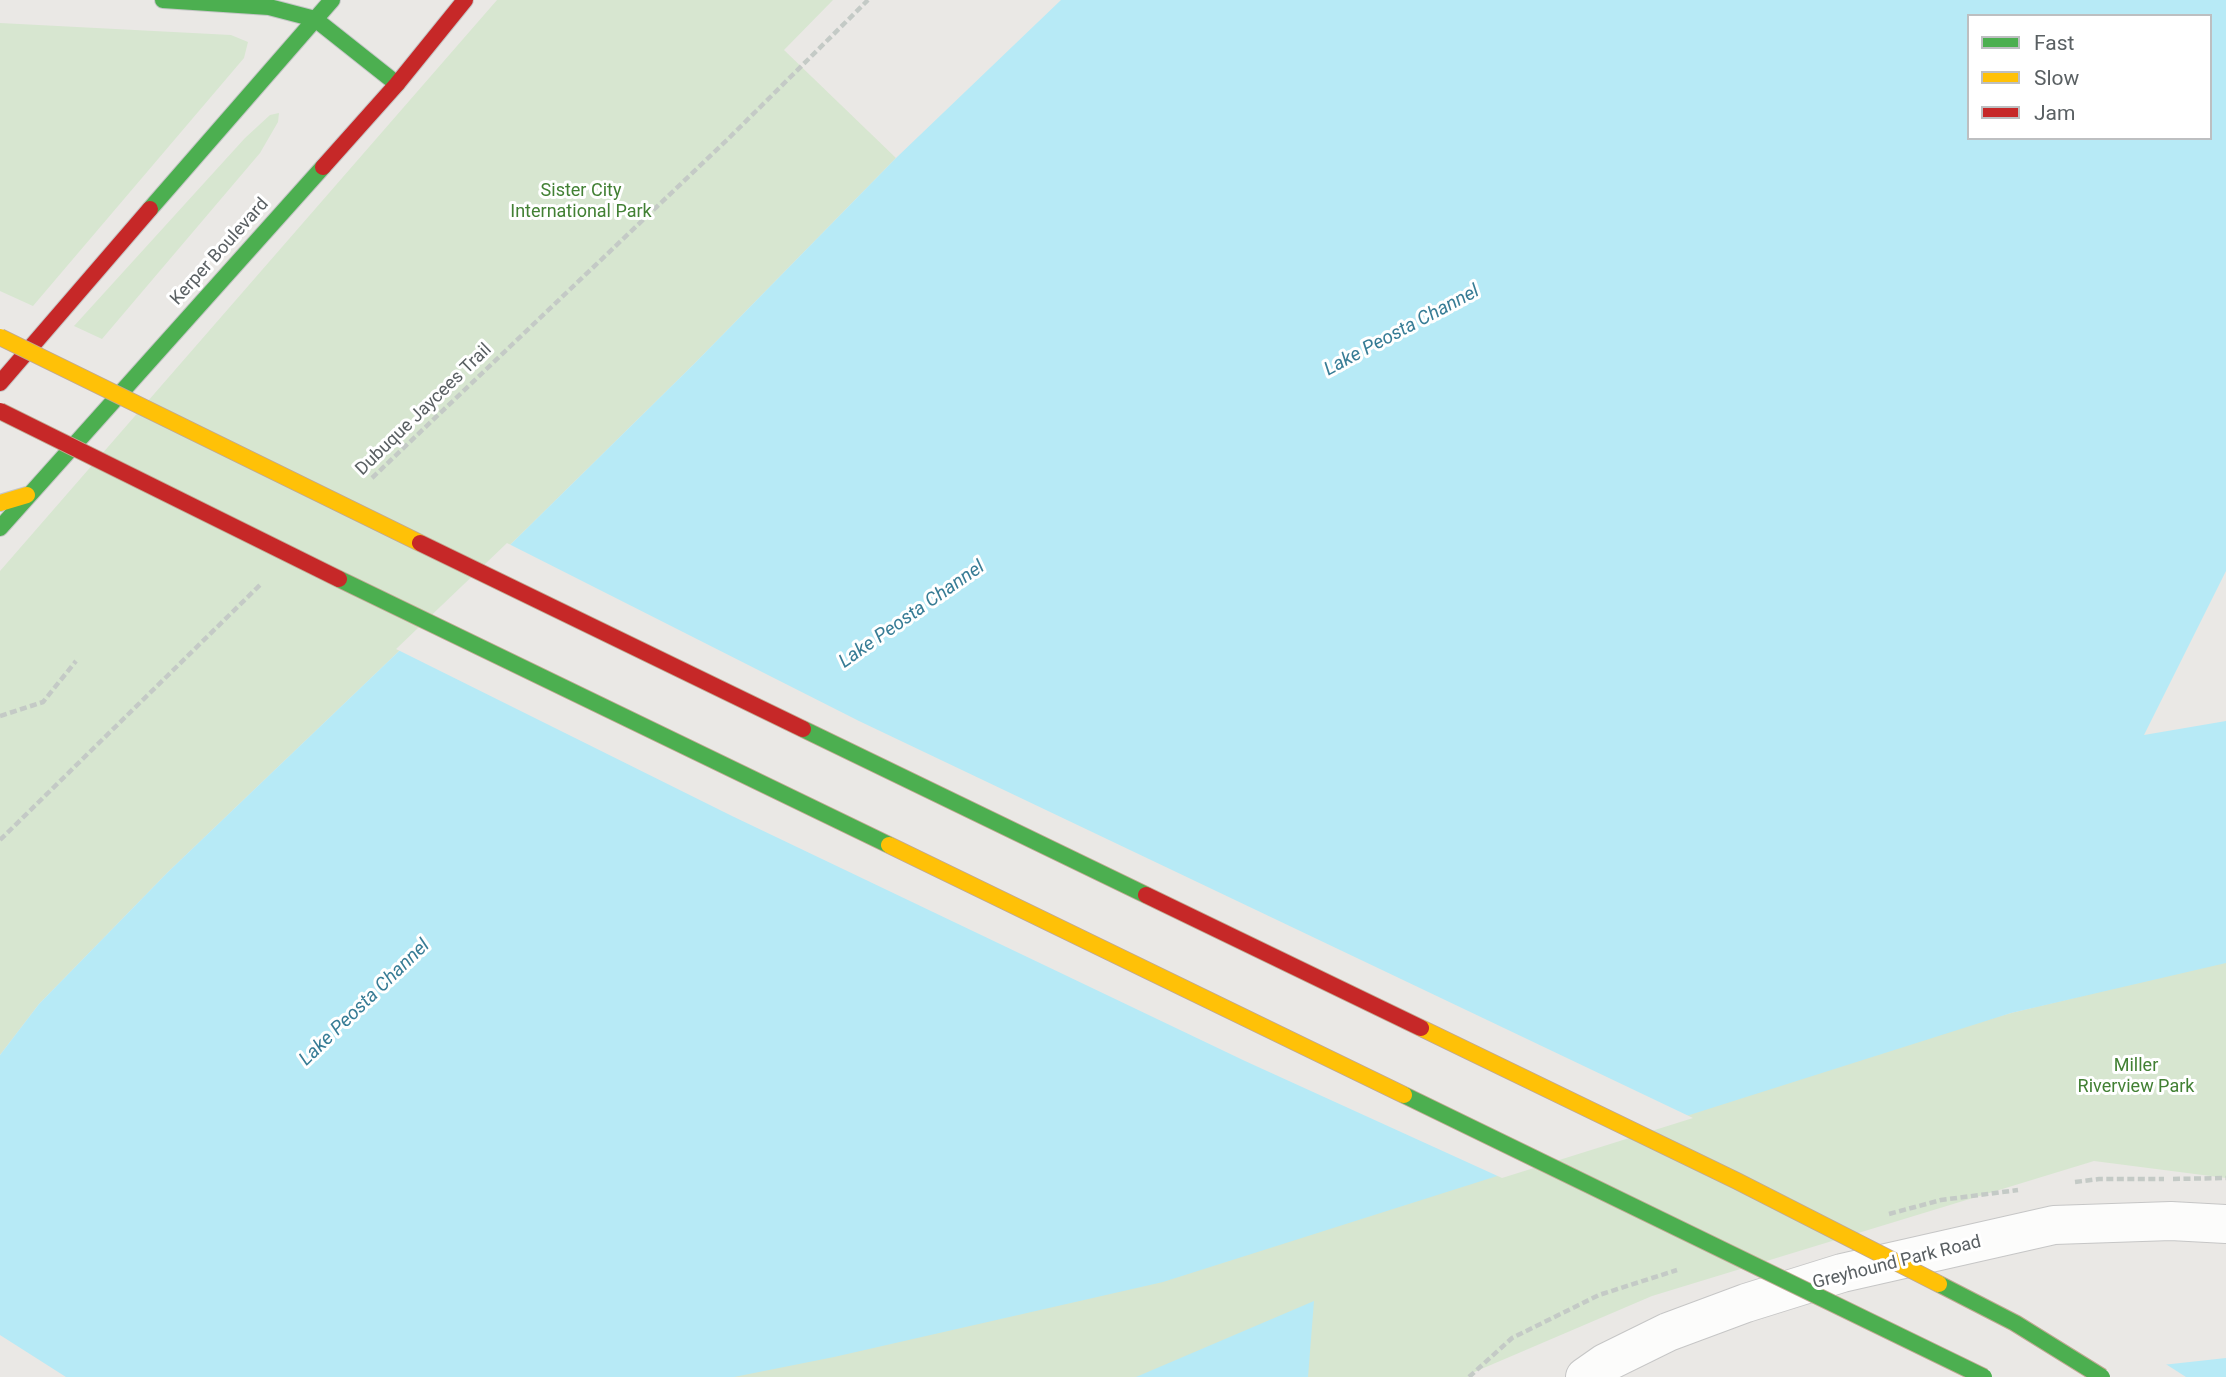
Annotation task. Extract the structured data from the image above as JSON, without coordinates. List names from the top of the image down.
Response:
{
  "streets": {
    "main road": ["Kerper Boulevard"],
    "street": ["Greyhound Park Road"],
    "path": ["Dubuque Jaycees Trail"]
  },
  "water": ["Lake Peosta Channel"],
  "parks": ["Sister City International Park", "Miller Riverview Park"],
  "legend": ["Fast", "Slow", "Jam"]
}
